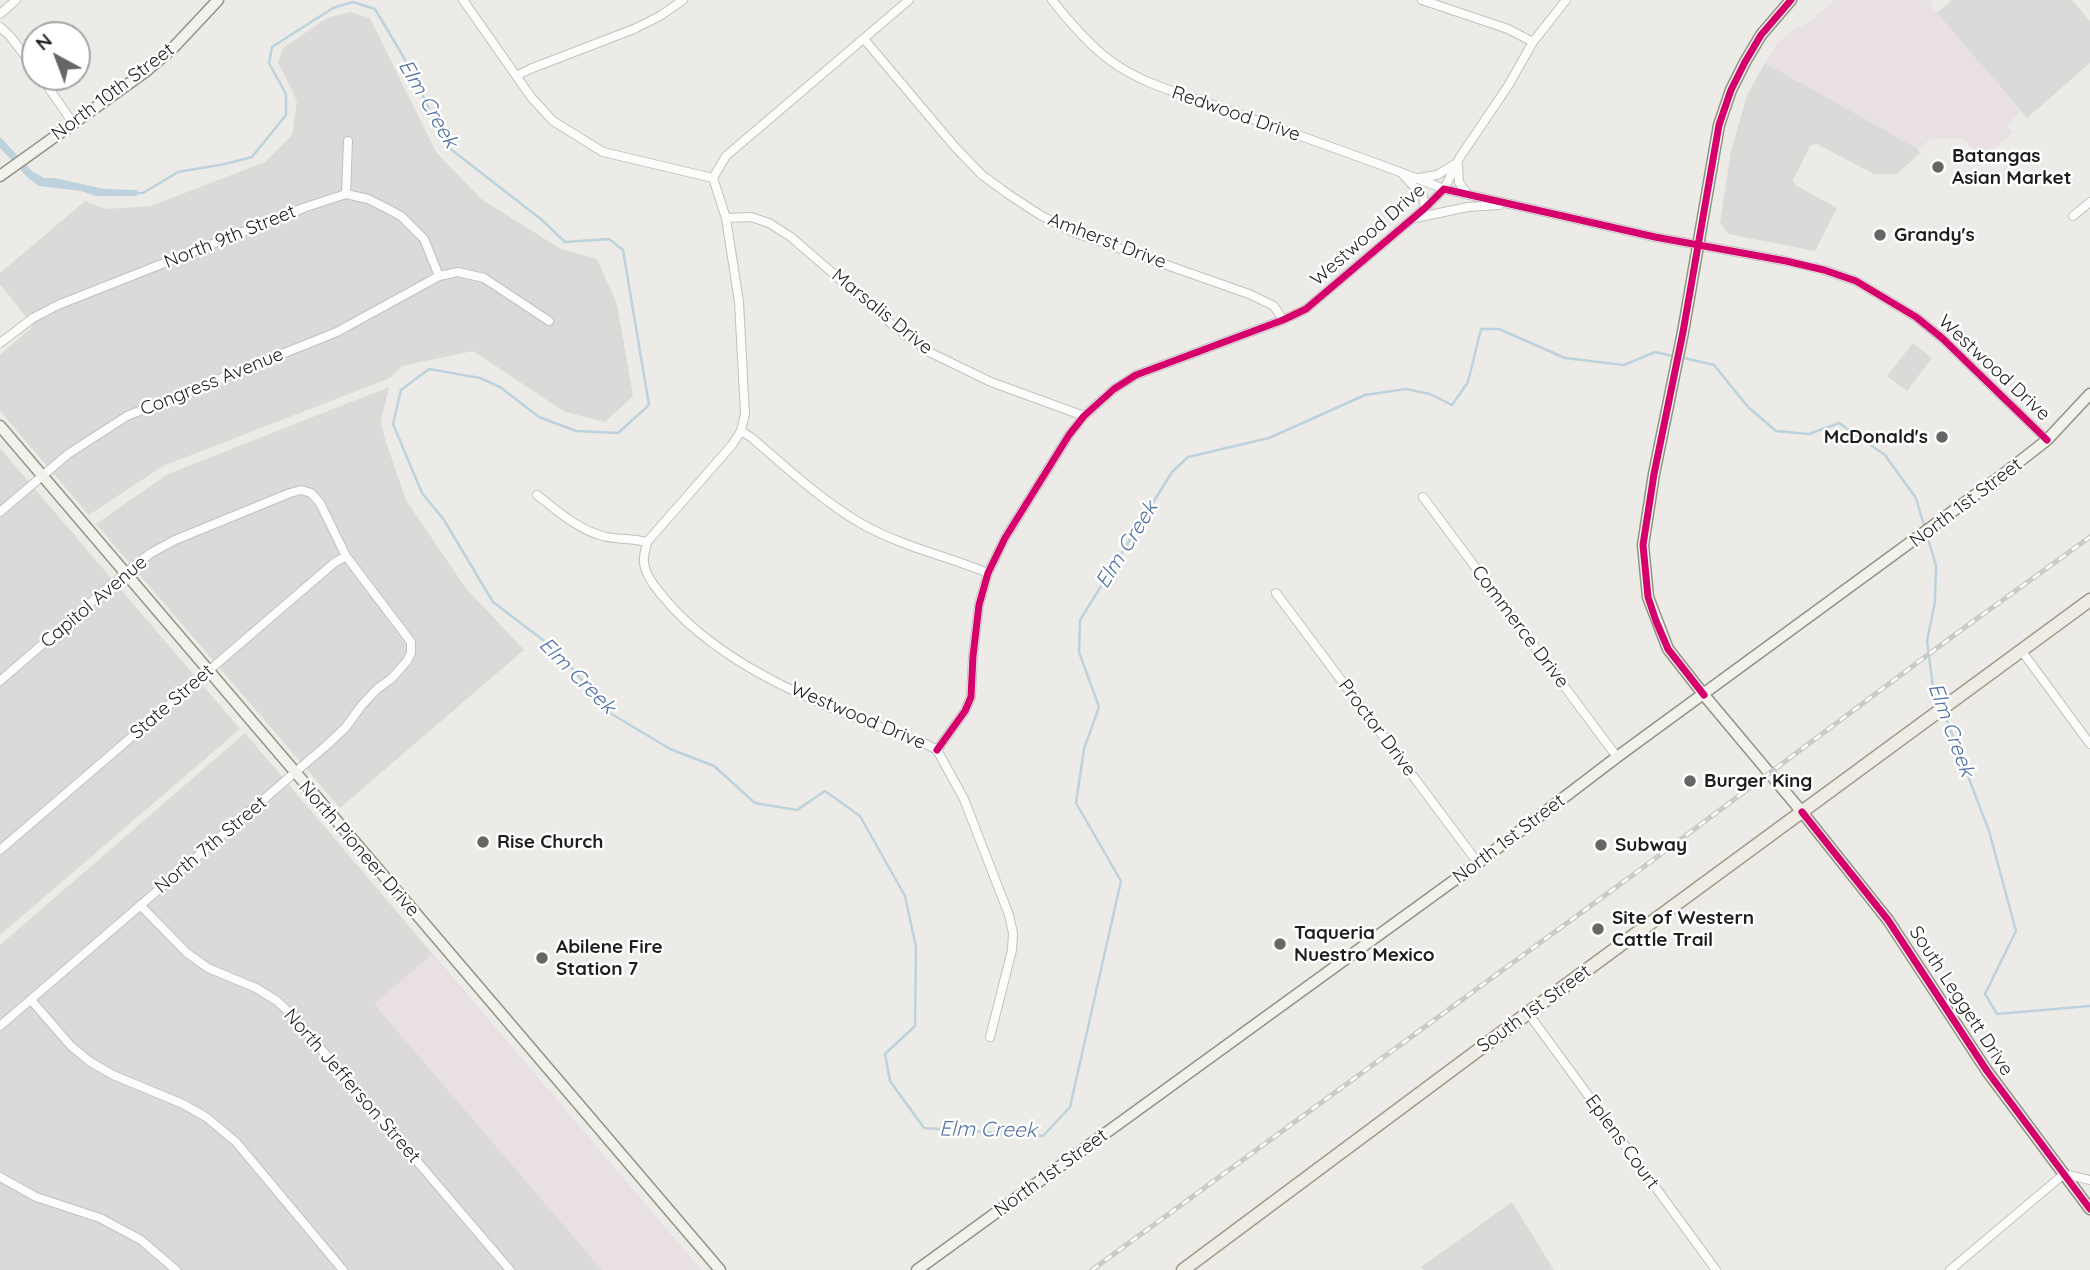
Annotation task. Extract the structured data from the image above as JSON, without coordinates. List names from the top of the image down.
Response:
{
  "streets": {
    "main road": [
      "North 10th Street",
      "North 1st Street",
      "North Pioneer Drive",
      "South Leggett Drive",
      "South 1st Street"
    ],
    "street": [
      "Redwood Drive",
      "Westwood Drive",
      "North 9th Street",
      "Amherst Drive",
      "Marsalis Drive",
      "Congress Avenue",
      "Capitol Avenue",
      "Commerce Drive",
      "State Street",
      "Proctor Drive",
      "North 7th Street",
      "North Jefferson Street",
      "Eplens Court"
    ]
  },
  "crossings": [
    ["Redwood Drive", "Westwood Drive"],
    ["Westwood Drive", "Amherst Drive"],
    ["Westwood Drive", "Marsalis Drive"],
    ["Westwood Drive", "North 1st Street"],
    ["Westwood Drive", "South Leggett Drive"],
    ["Congress Avenue", "North Pioneer Drive"],
    ["North 1st Street", "Commerce Drive"],
    ["North 1st Street", "Proctor Drive"],
    ["North 1st Street", "South Leggett Drive"],
    ["Capitol Avenue", "State Street"],
    ["Capitol Avenue", "North 7th Street"],
    ["Capitol Avenue", "North Pioneer Drive"],
    ["State Street", "North 7th Street"],
    ["State Street", "North Pioneer Drive"],
    ["North 7th Street", "North Pioneer Drive"],
    ["North 7th Street", "North Jefferson Street"],
    ["South Leggett Drive", "South 1st Street"],
    ["South 1st Street", "Eplens Court"]
  ],
  "water": ["Elm Creek"],
  "places": [
    "Batangas Asian Market",
    "Grandy's",
    "McDonald's",
    "Burger King",
    "Rise Church",
    "Subway",
    "Site of Western Cattle Trail",
    "Taqueria Nuestro Mexico",
    "Abilene Fire Station 7"
  ],
  "north": "top left"
}
